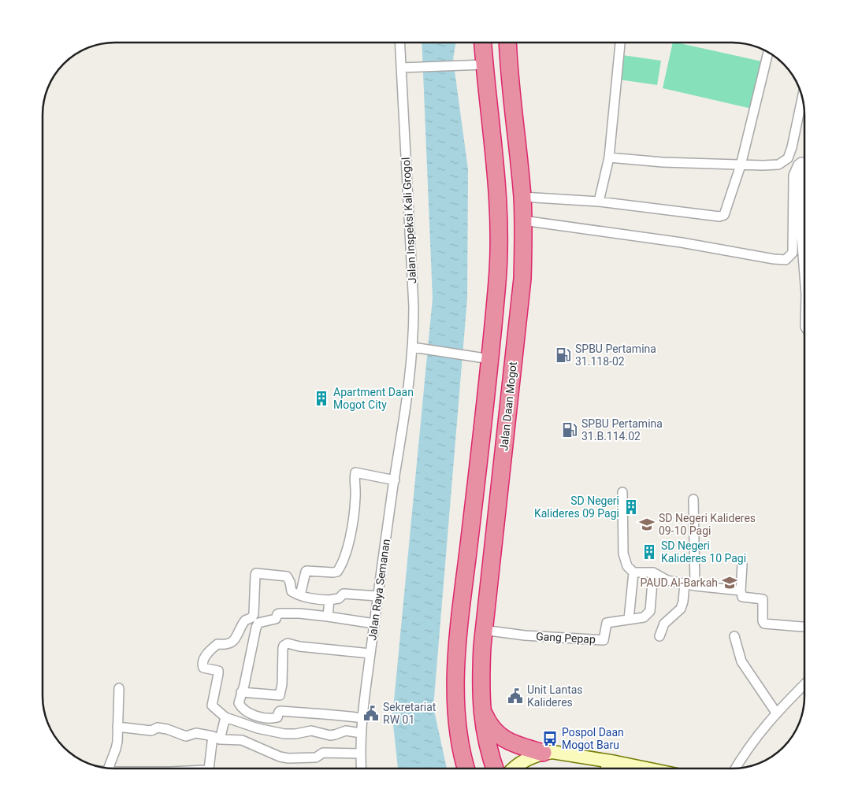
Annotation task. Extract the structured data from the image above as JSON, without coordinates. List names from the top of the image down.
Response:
{
  "streets": {
    "highway": ["Jalan Daan Mogot"],
    "street": ["Jalan Inspeksi Kali Grogol", "Jalan Raya Semanan", "Gang Pepap"]
  },
  "crossings": [
    ["Jalan Inspeksi Kali Grogol", "Jalan Raya Semanan"],
    ["Jalan Daan Mogot", "Gang Pepap"]
  ],
  "places": {
    "fuel station": ["SPBU Pertamina 31.118-02", "SPBU Pertamina 31.B.114.02"],
    "building": ["Apartment Daan Mogot City", "SD Negeri Kalideres 09 Pagi", "SD Negeri Kalideres 10 Pagi"],
    "school or university": ["SD Negeri Kalideres 09-10 Pagi", "PAUD Al-Barkah"],
    "public building": ["Unit Lantas Kalideres", "Sekretariat RW 01"],
    "bus stop": ["Pospol Daan Mogot Baru"]
  }
}
